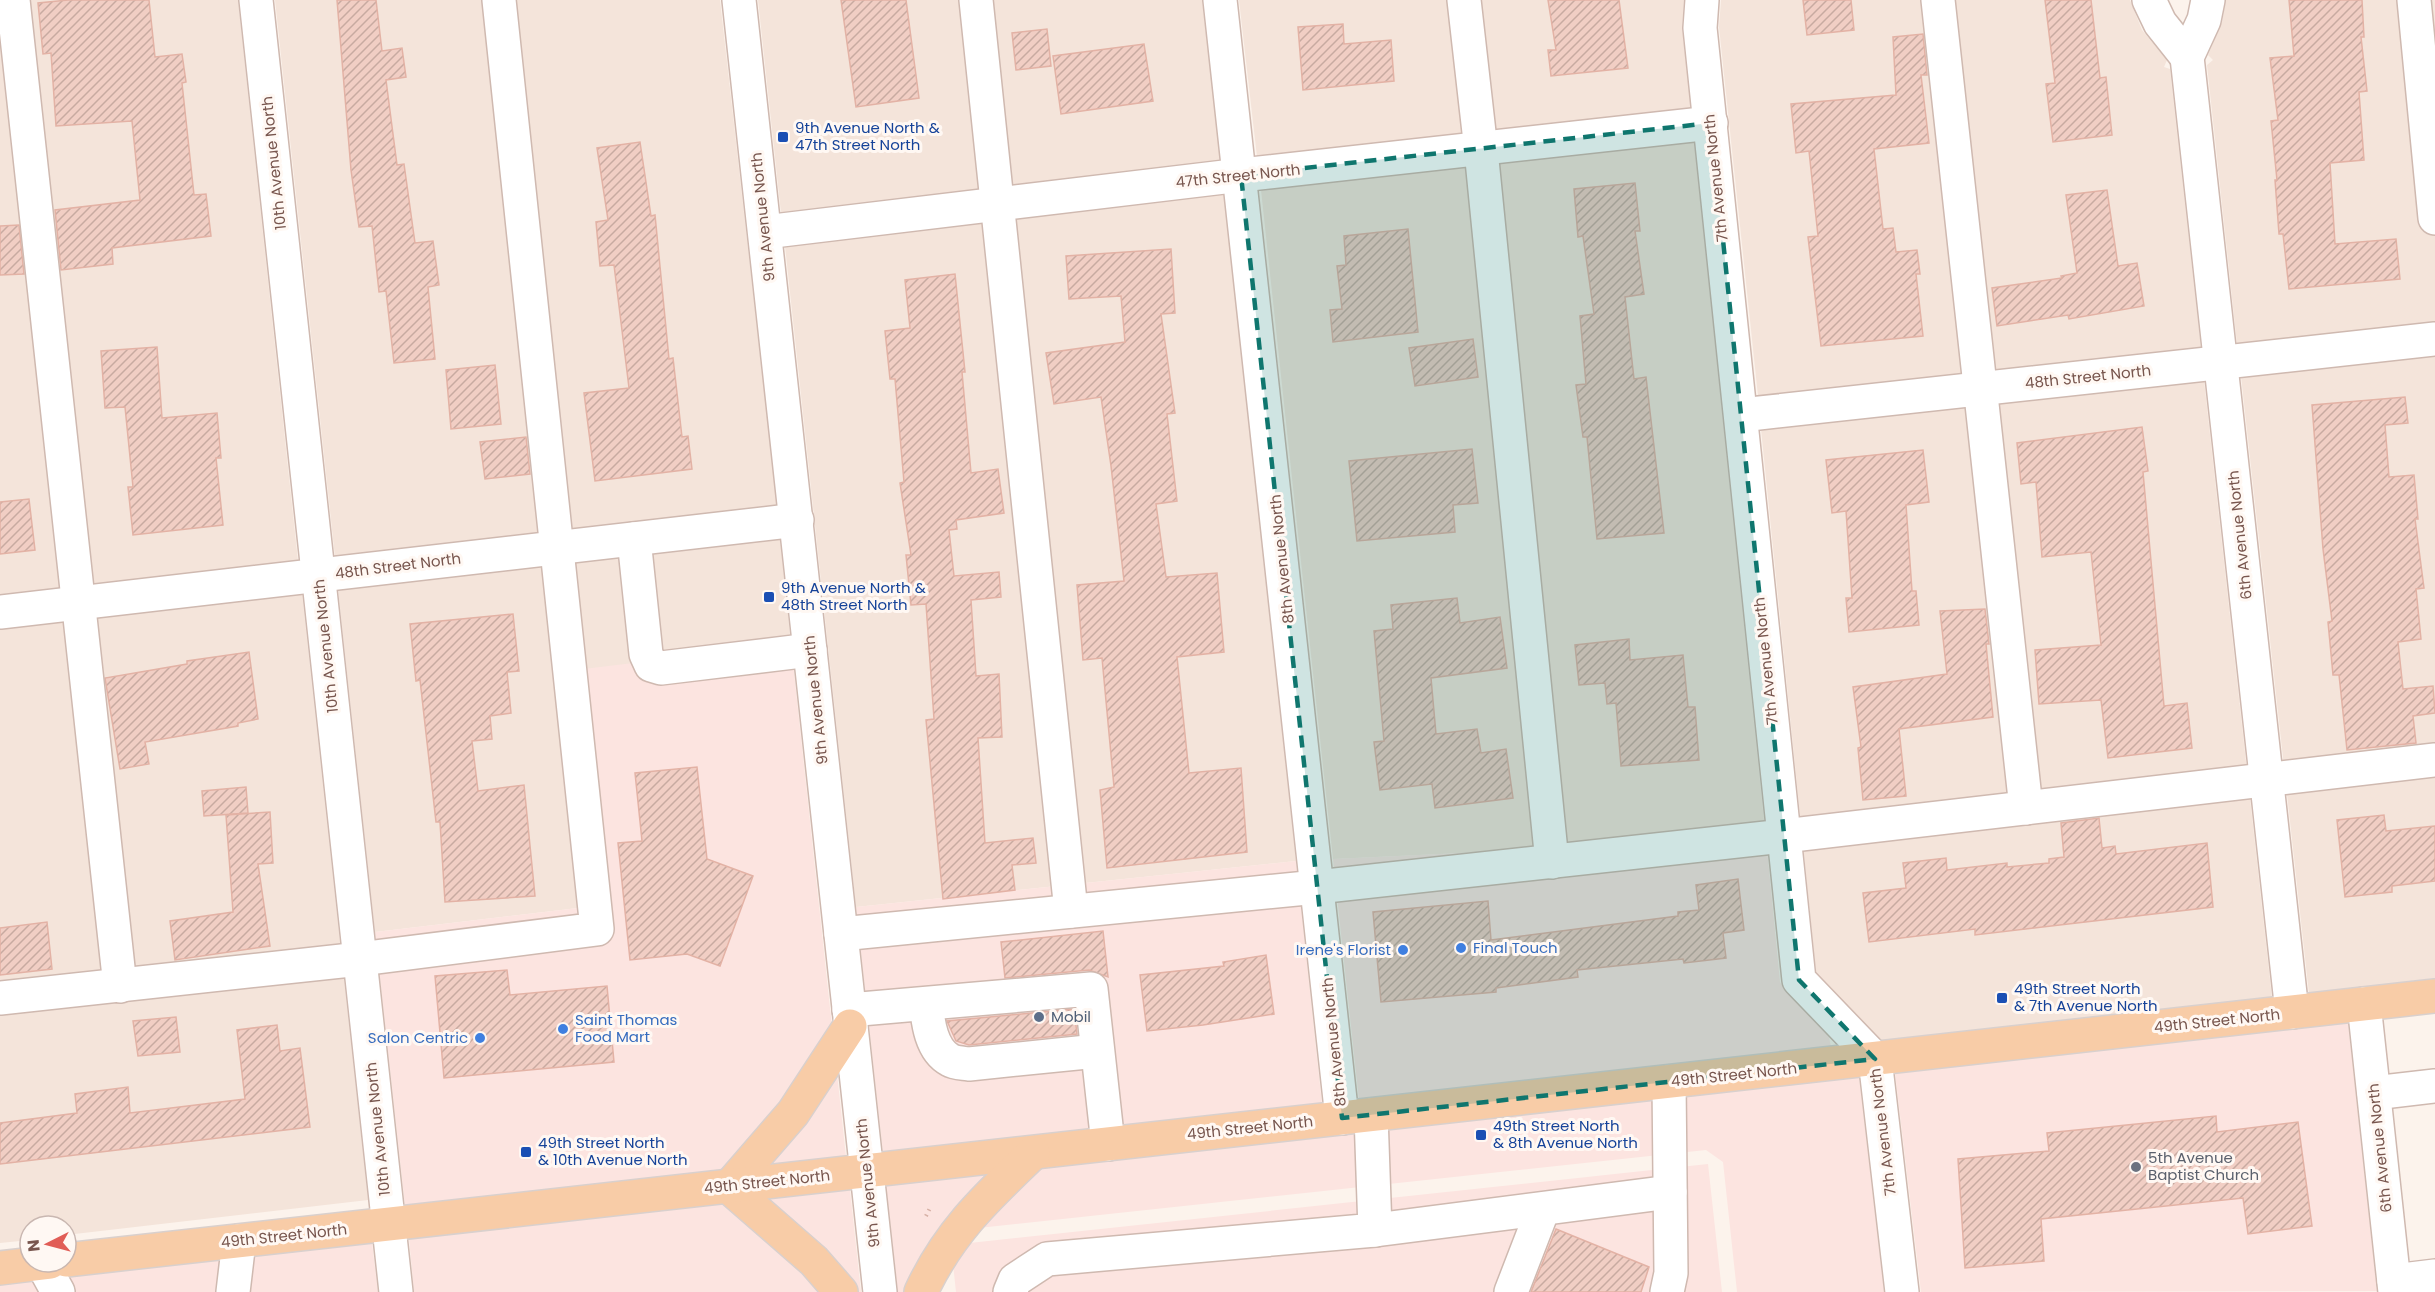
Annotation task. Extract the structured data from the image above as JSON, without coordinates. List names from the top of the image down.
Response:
{
  "streets": {
    "main road": ["49th Street North"],
    "street": [
      "10th Avenue North",
      "47th Street North",
      "7th Avenue North",
      "9th Avenue North",
      "48th Street North",
      "6th Avenue North",
      "8th Avenue North"
    ]
  },
  "crossings": [
    ["10th Avenue North", "48th Street North"],
    ["10th Avenue North", "49th Street North"],
    ["47th Street North", "7th Avenue North"],
    ["47th Street North", "9th Avenue North"],
    ["47th Street North", "8th Avenue North"],
    ["7th Avenue North", "48th Street North"],
    ["7th Avenue North", "49th Street North"],
    ["9th Avenue North", "48th Street North"],
    ["9th Avenue North", "49th Street North"],
    ["48th Street North", "6th Avenue North"],
    ["6th Avenue North", "49th Street North"],
    ["8th Avenue North", "49th Street North"]
  ],
  "places": {
    "transit": [
      "9th Avenue North & 47th Street North",
      "9th Avenue North & 48th Street North",
      "49th Street North & 7th Avenue North",
      "49th Street North & 8th Avenue North",
      "49th Street North & 10th Avenue North"
    ],
    "other": [
      "Final Touch",
      "Irene's Florist",
      "Mobil",
      "Saint Thomas Food Mart",
      "Salon Centric",
      "5th Avenue Baptist Church"
    ]
  },
  "north": "left"
}
